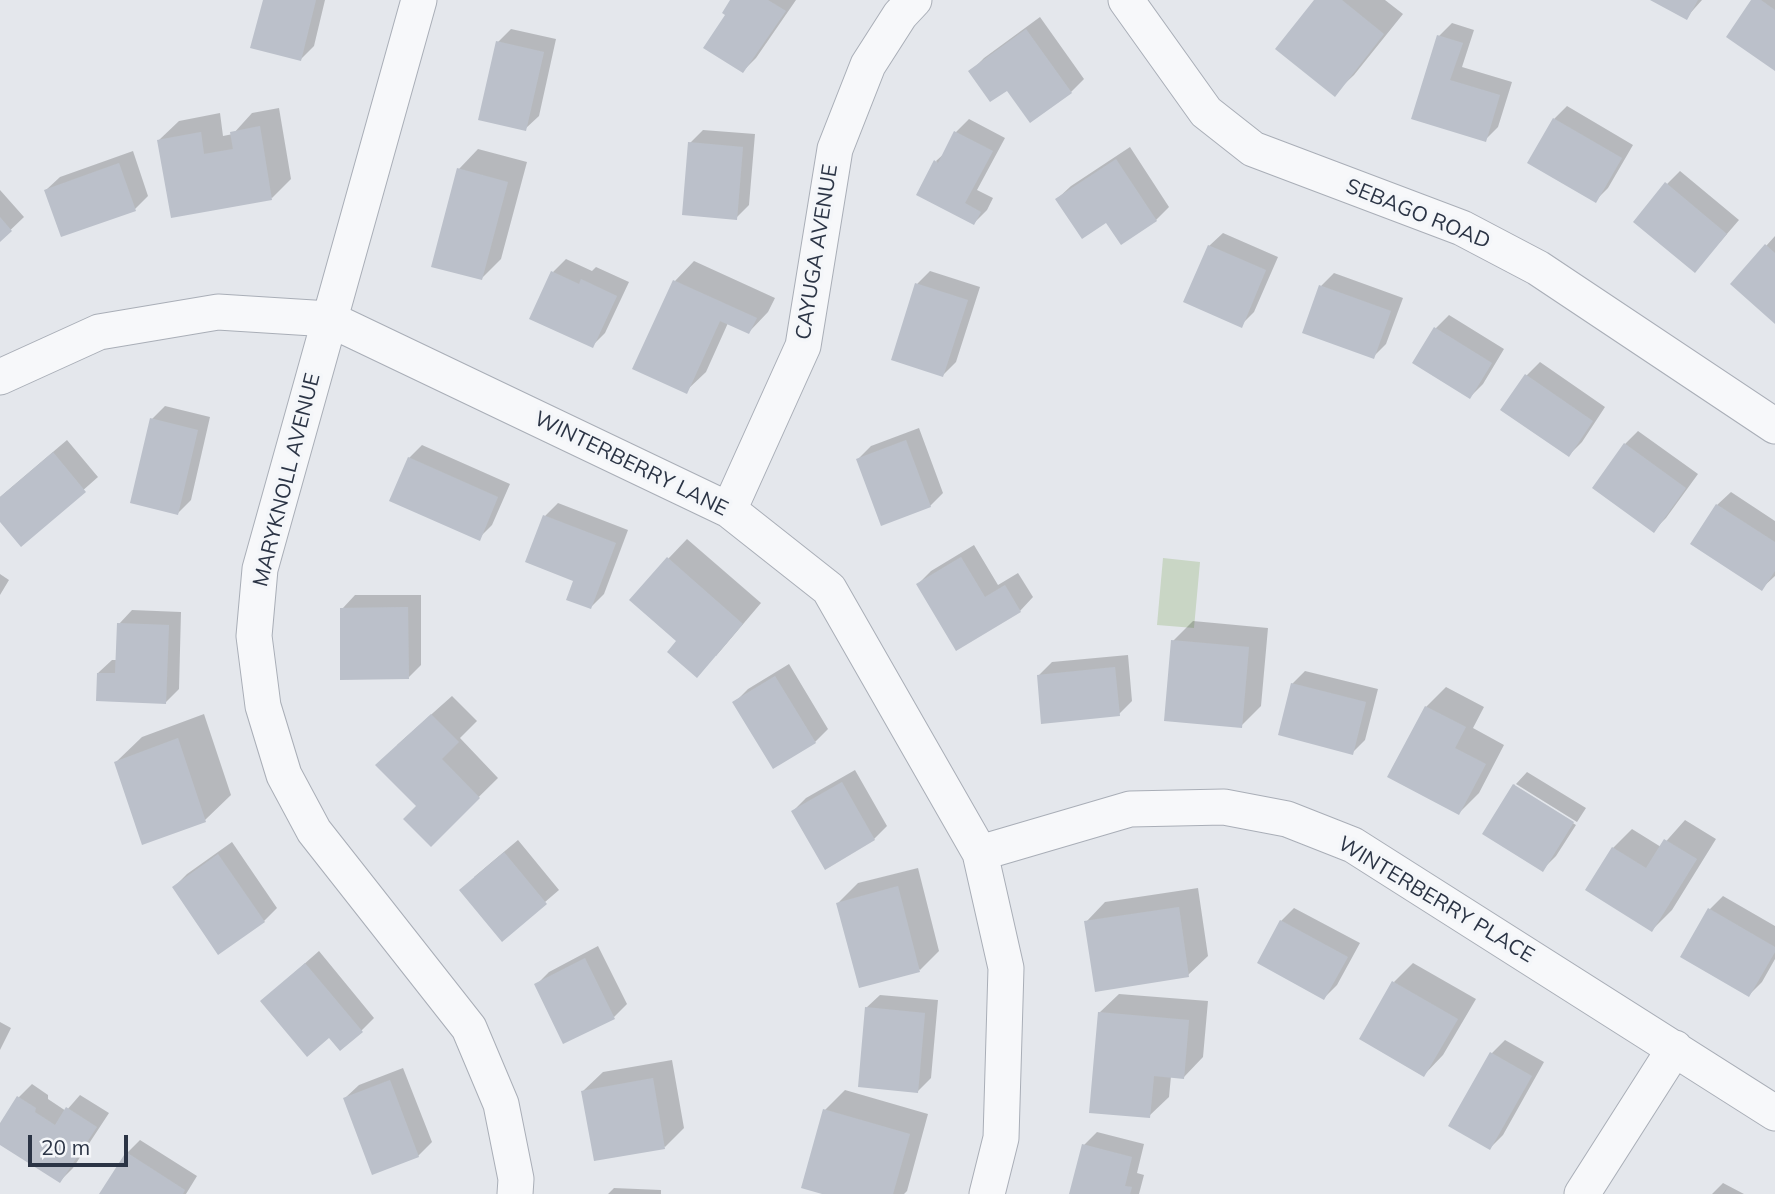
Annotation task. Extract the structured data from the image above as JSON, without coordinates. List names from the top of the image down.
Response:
{
  "streets": {
    "street": [
      "SEBAGO ROAD",
      "CAYUGA AVENUE",
      "WINTERBERRY LANE",
      "MARYKNOLL AVENUE",
      "WINTERBERRY PLACE"
    ]
  },
  "crossings": [
    ["CAYUGA AVENUE", "WINTERBERRY LANE"],
    ["WINTERBERRY LANE", "MARYKNOLL AVENUE"],
    ["WINTERBERRY LANE", "WINTERBERRY PLACE"]
  ],
  "scale_bar": "20 m"
}
